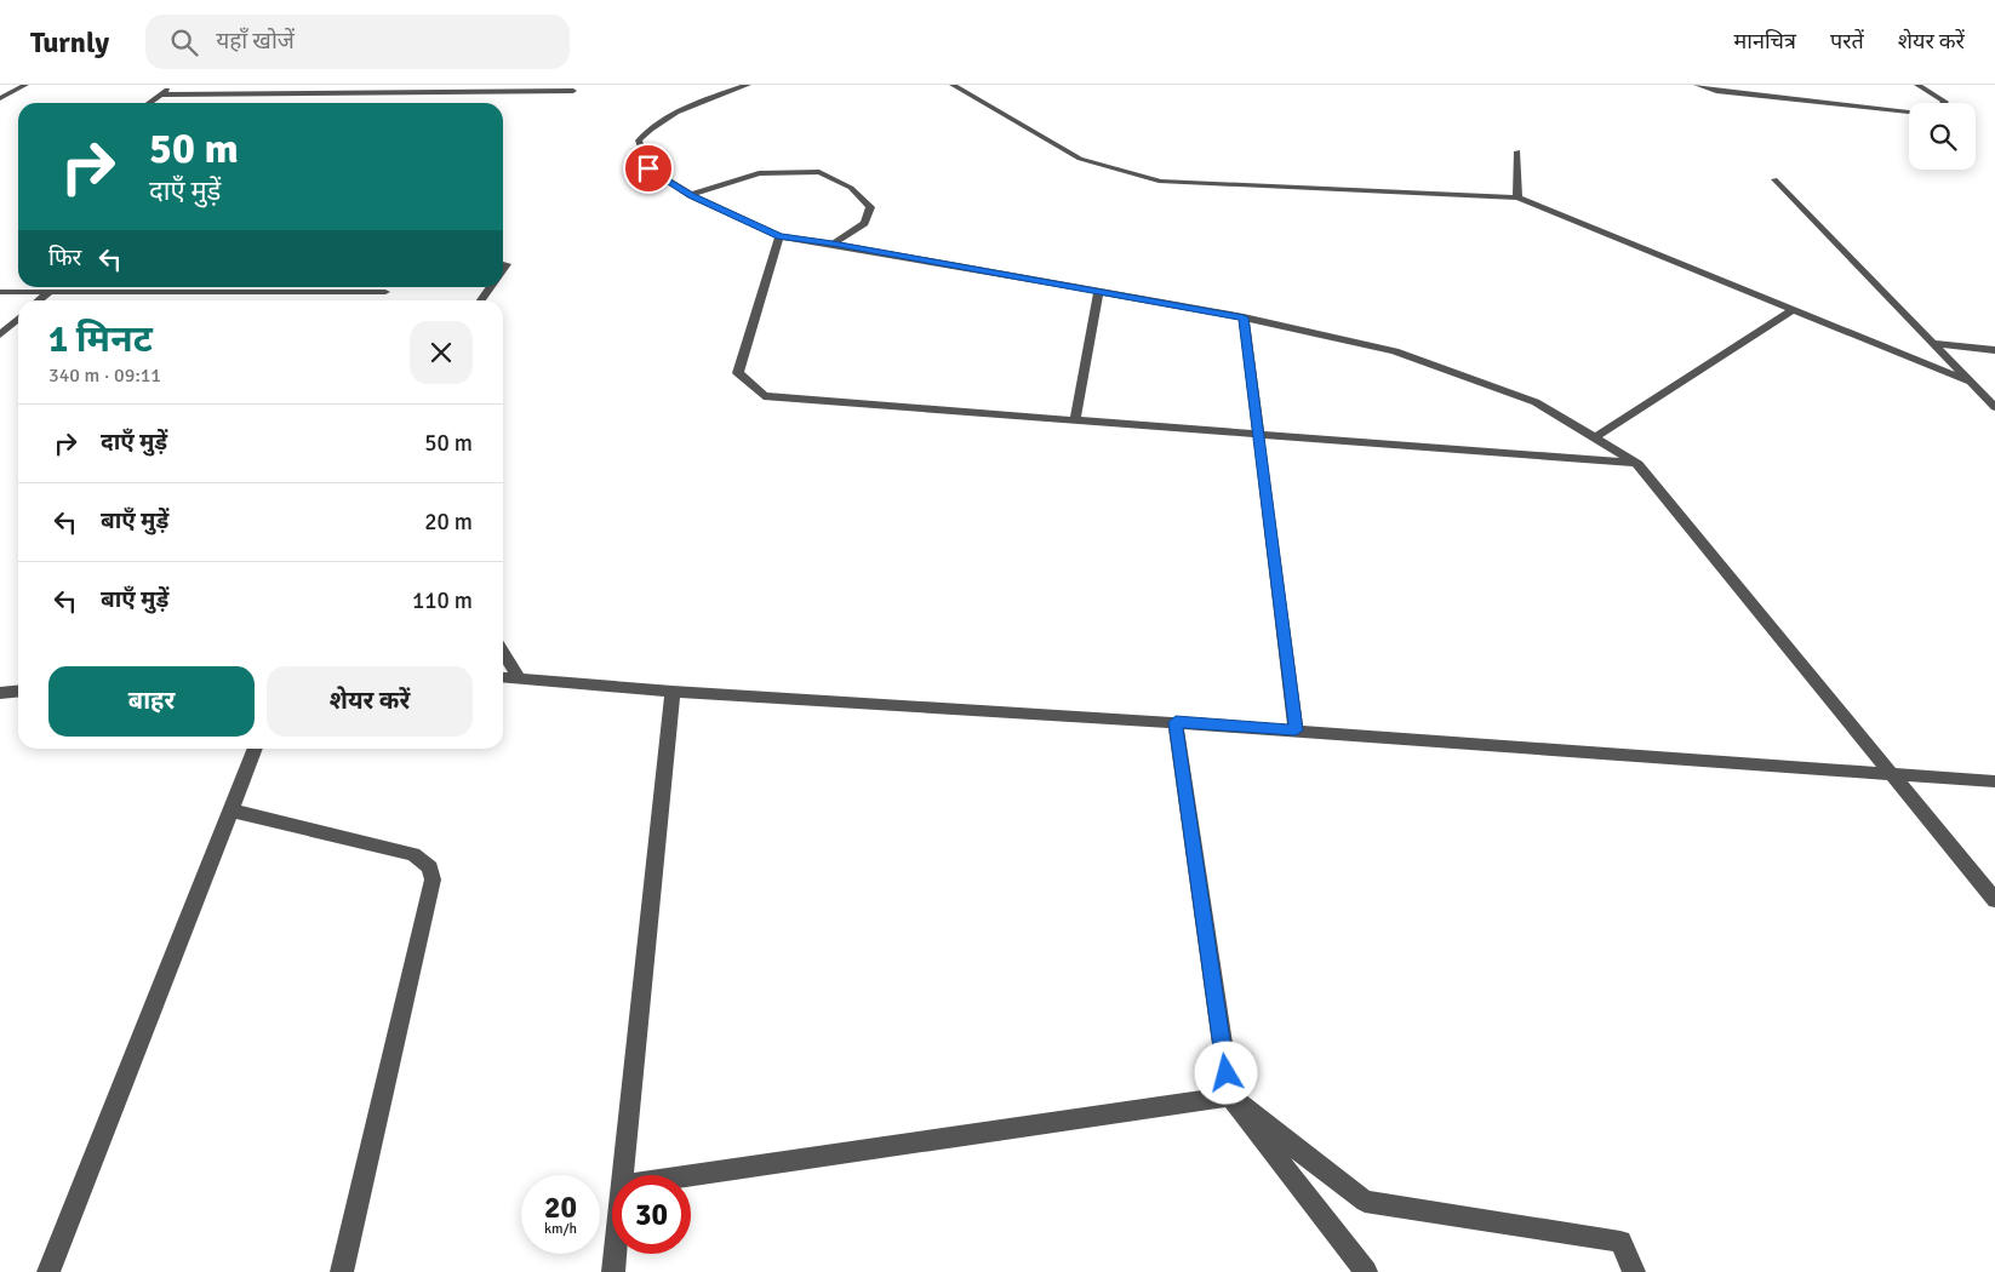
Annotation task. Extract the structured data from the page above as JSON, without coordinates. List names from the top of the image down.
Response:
{
  "page": {
    "header": "Turnly",
    "search": "यहाँ खोजें",
    "nav": ["मानचित्र", "परतें", "शेयर करें"],
    "turn": ["50 m", "दाएँ मुड़ें"],
    "then": "फिर",
    "heading": ["1 मिनट", "340 m · 09:11"],
    "list": [
      {
        "name": "दाएँ मुड़ें",
        "value": "50 m"
      },
      {
        "name": "बाएँ मुड़ें",
        "value": "20 m"
      },
      {
        "name": "बाएँ मुड़ें",
        "value": "110 m"
      }
    ],
    "buttons": ["बाहर", "शेयर करें"],
    "speed": "20 km/h",
    "limit": "30"
  }
}
